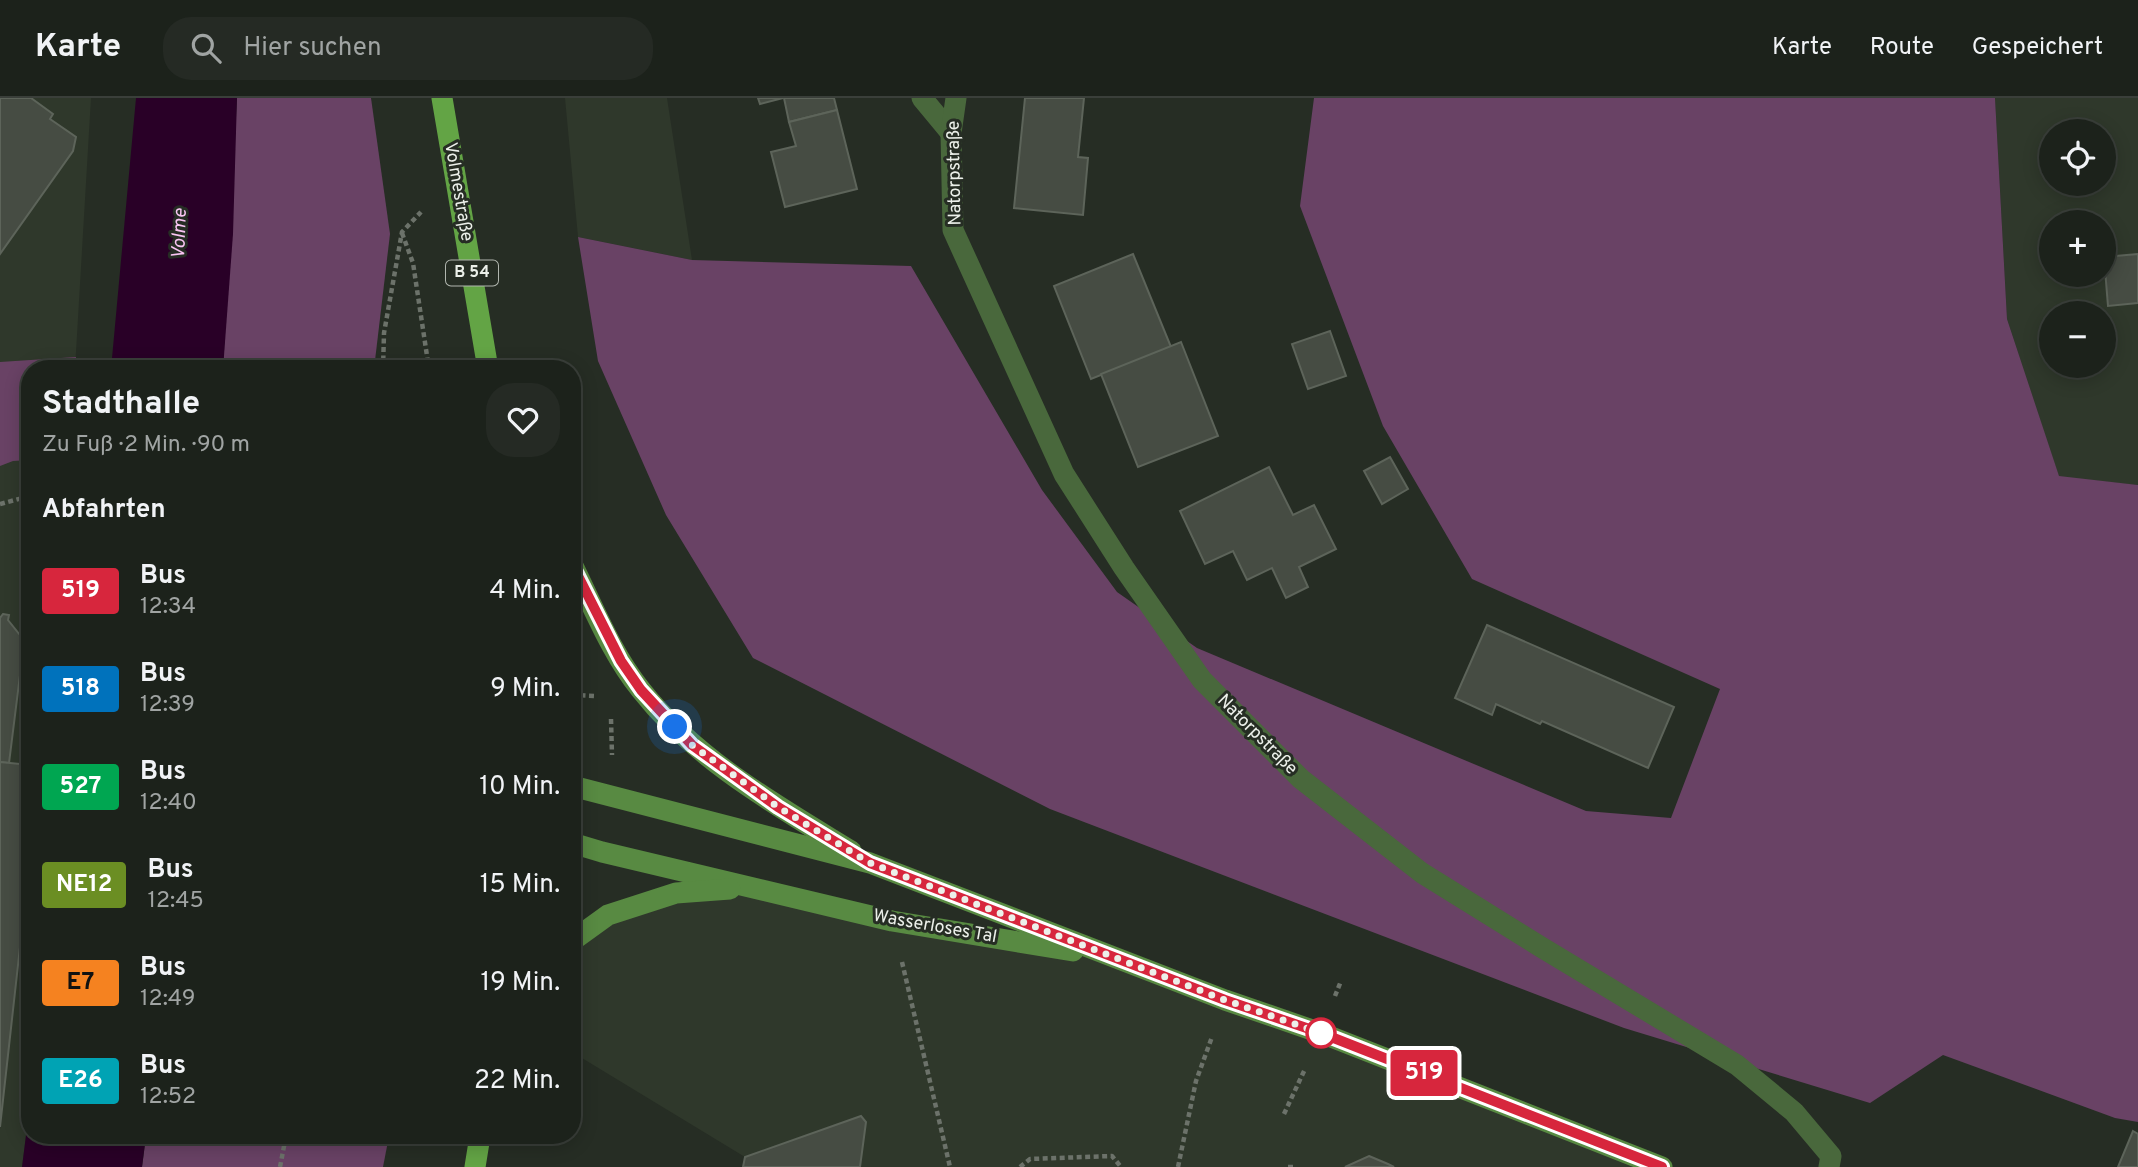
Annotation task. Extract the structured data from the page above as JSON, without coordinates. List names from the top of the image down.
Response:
{
  "streets": {
    "main road": ["Volmestraße", "B 54", "Wasserloses Tal"],
    "street": ["Natorpstraße"]
  },
  "water": ["Volme"],
  "lines": ["bus line 519"],
  "page": {
    "header": "Karte",
    "search": "Hier suchen",
    "nav": ["Karte", "Route", "Gespeichert"],
    "on_map": "519",
    "map_buttons": ["+", "−"],
    "heading": [
      ["Stadthalle", "Zu Fuß · 2 Min. · 90 m"],
      "Abfahrten"
    ],
    "list": [
      {
        "mark": "519",
        "name": "Bus",
        "note": "12:34",
        "value": "4 Min."
      },
      {
        "mark": "518",
        "name": "Bus",
        "note": "12:39",
        "value": "9 Min."
      },
      {
        "mark": "527",
        "name": "Bus",
        "note": "12:40",
        "value": "10 Min."
      },
      {
        "mark": "NE12",
        "name": "Bus",
        "note": "12:45",
        "value": "15 Min."
      },
      {
        "mark": "E7",
        "name": "Bus",
        "note": "12:49",
        "value": "19 Min."
      },
      {
        "mark": "E26",
        "name": "Bus",
        "note": "12:52",
        "value": "22 Min."
      }
    ]
  }
}
